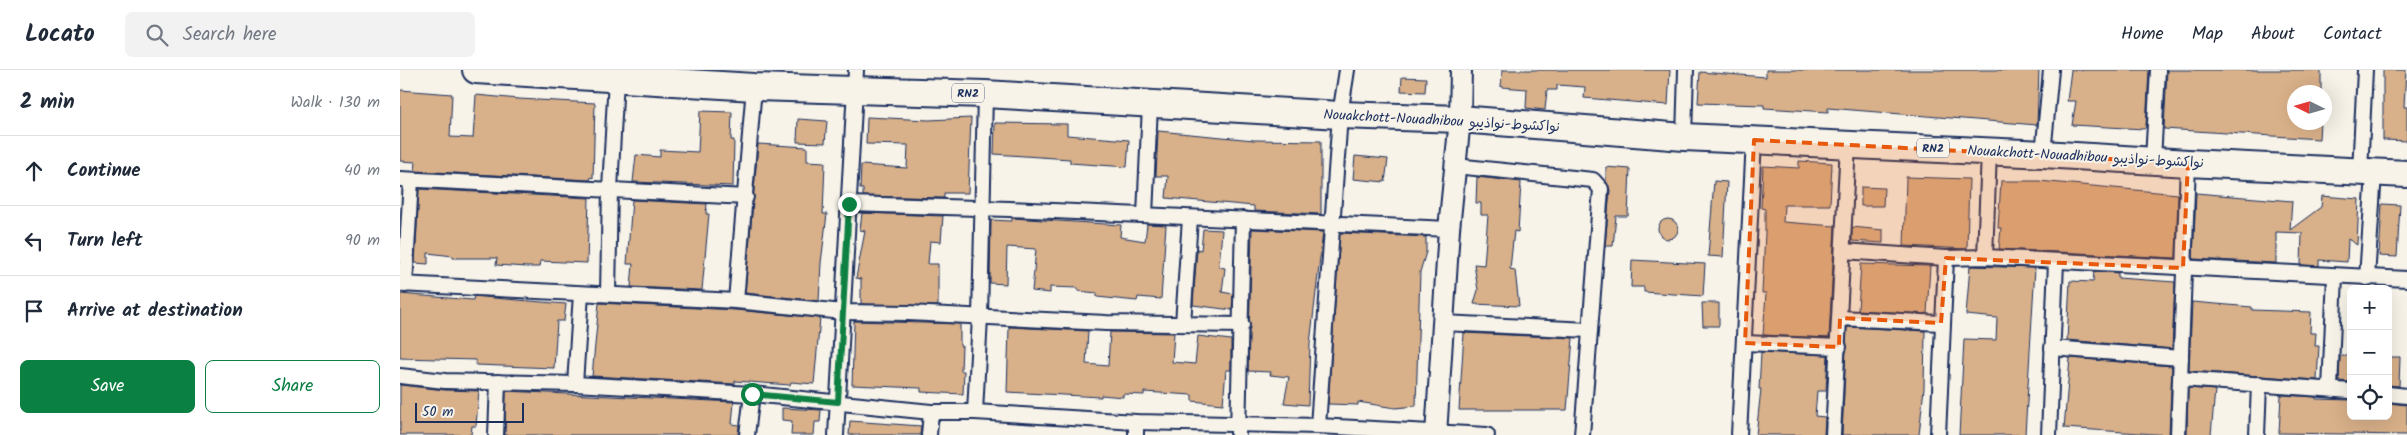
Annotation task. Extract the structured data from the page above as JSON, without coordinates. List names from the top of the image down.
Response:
{
  "streets": {
    "highway": ["RN2", "Nouakchott-Nouadhibou نواكشوط-نواذيبو"]
  },
  "scale_bar": "50 m",
  "north": "left",
  "page": {
    "header": "Locato",
    "search": "Search here",
    "nav": [
      "Home",
      "Map",
      "About",
      "Contact"
    ],
    "heading": ["2 min", "Walk · 130 m"],
    "list": [
      ["Continue", "40 m"],
      ["Turn left", "90 m"],
      "Arrive at destination"
    ],
    "map_buttons": ["+", "−"],
    "buttons": ["Save", "Share"],
    "scale": "50 m"
  }
}
